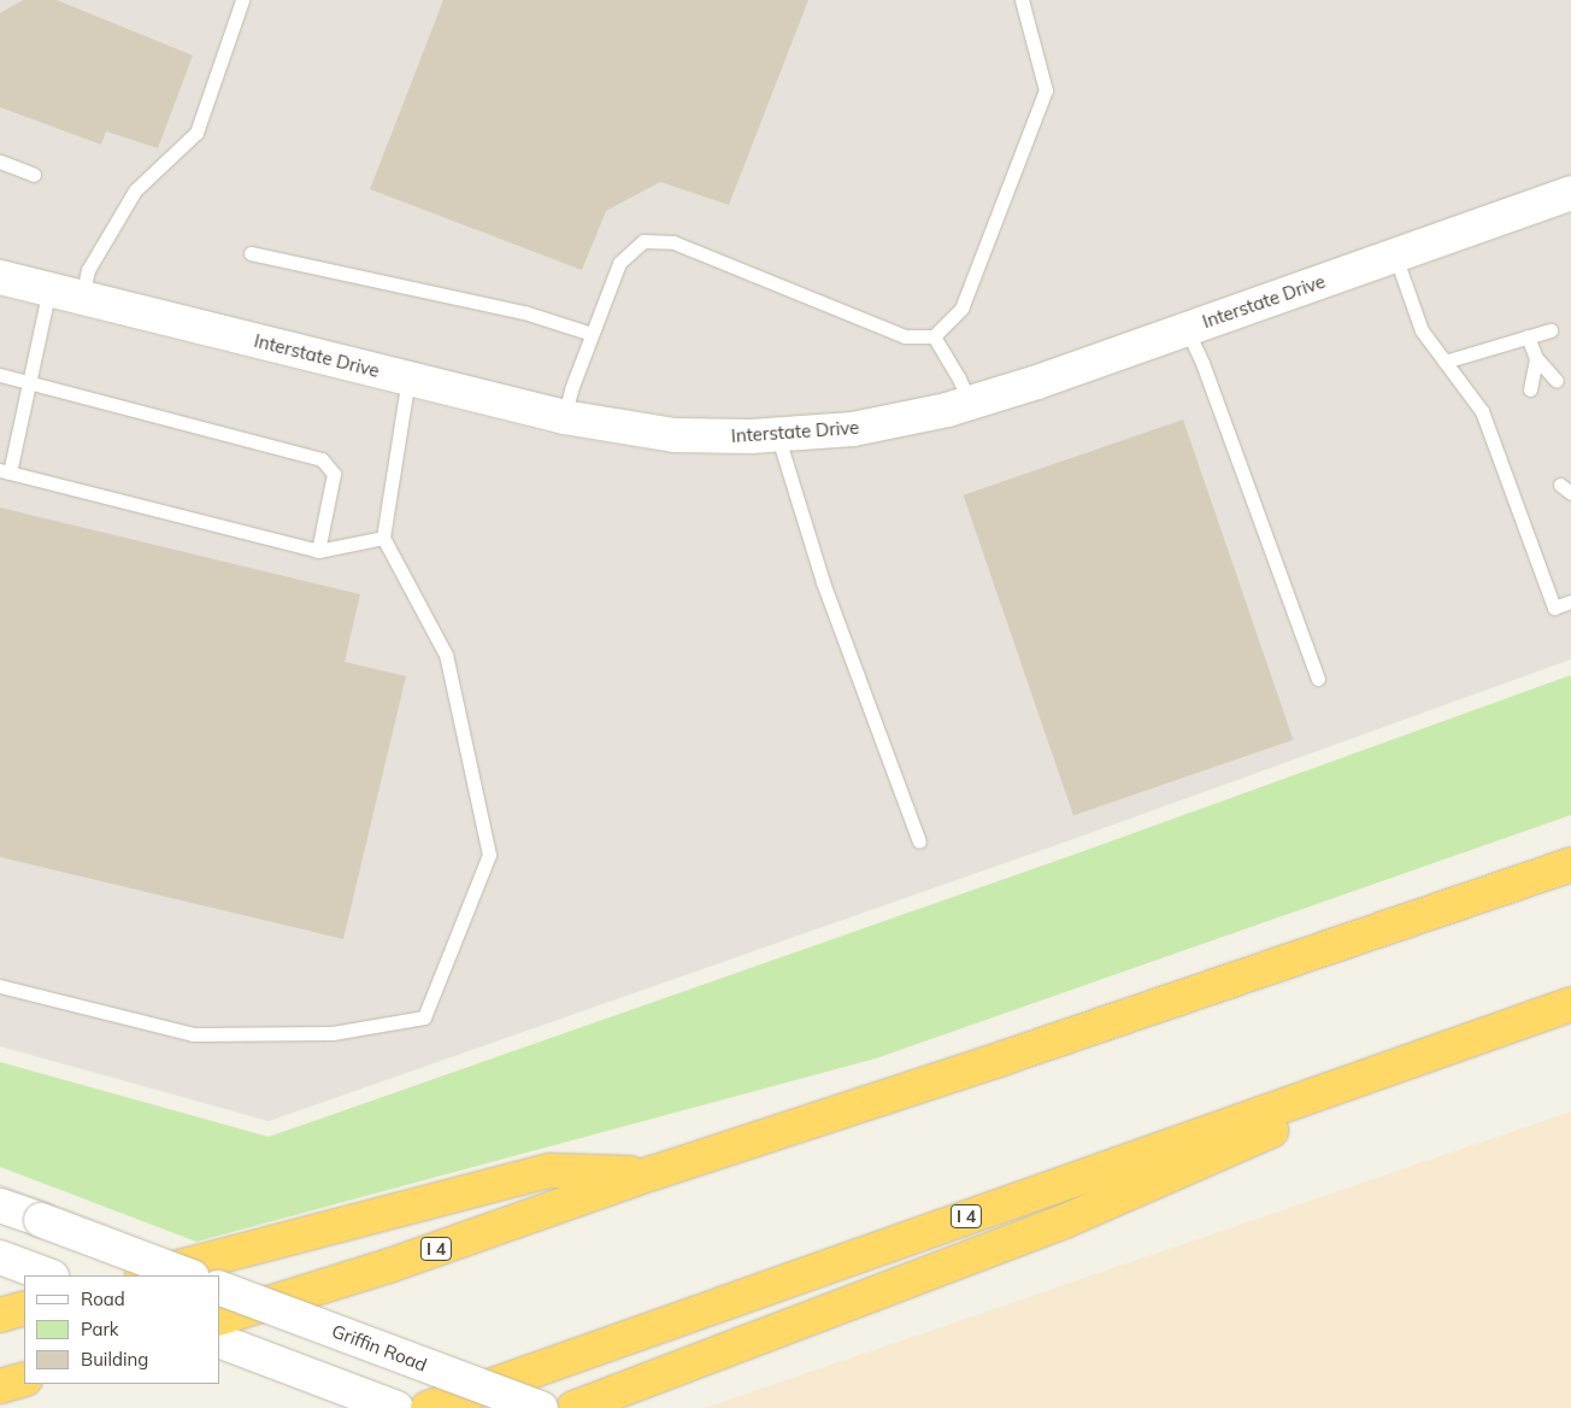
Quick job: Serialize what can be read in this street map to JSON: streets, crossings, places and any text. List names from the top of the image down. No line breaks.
{"streets":{"highway":["I 4"],"street":["Interstate Drive","Griffin Road"]},"legend":["Road","Park","Building"]}
